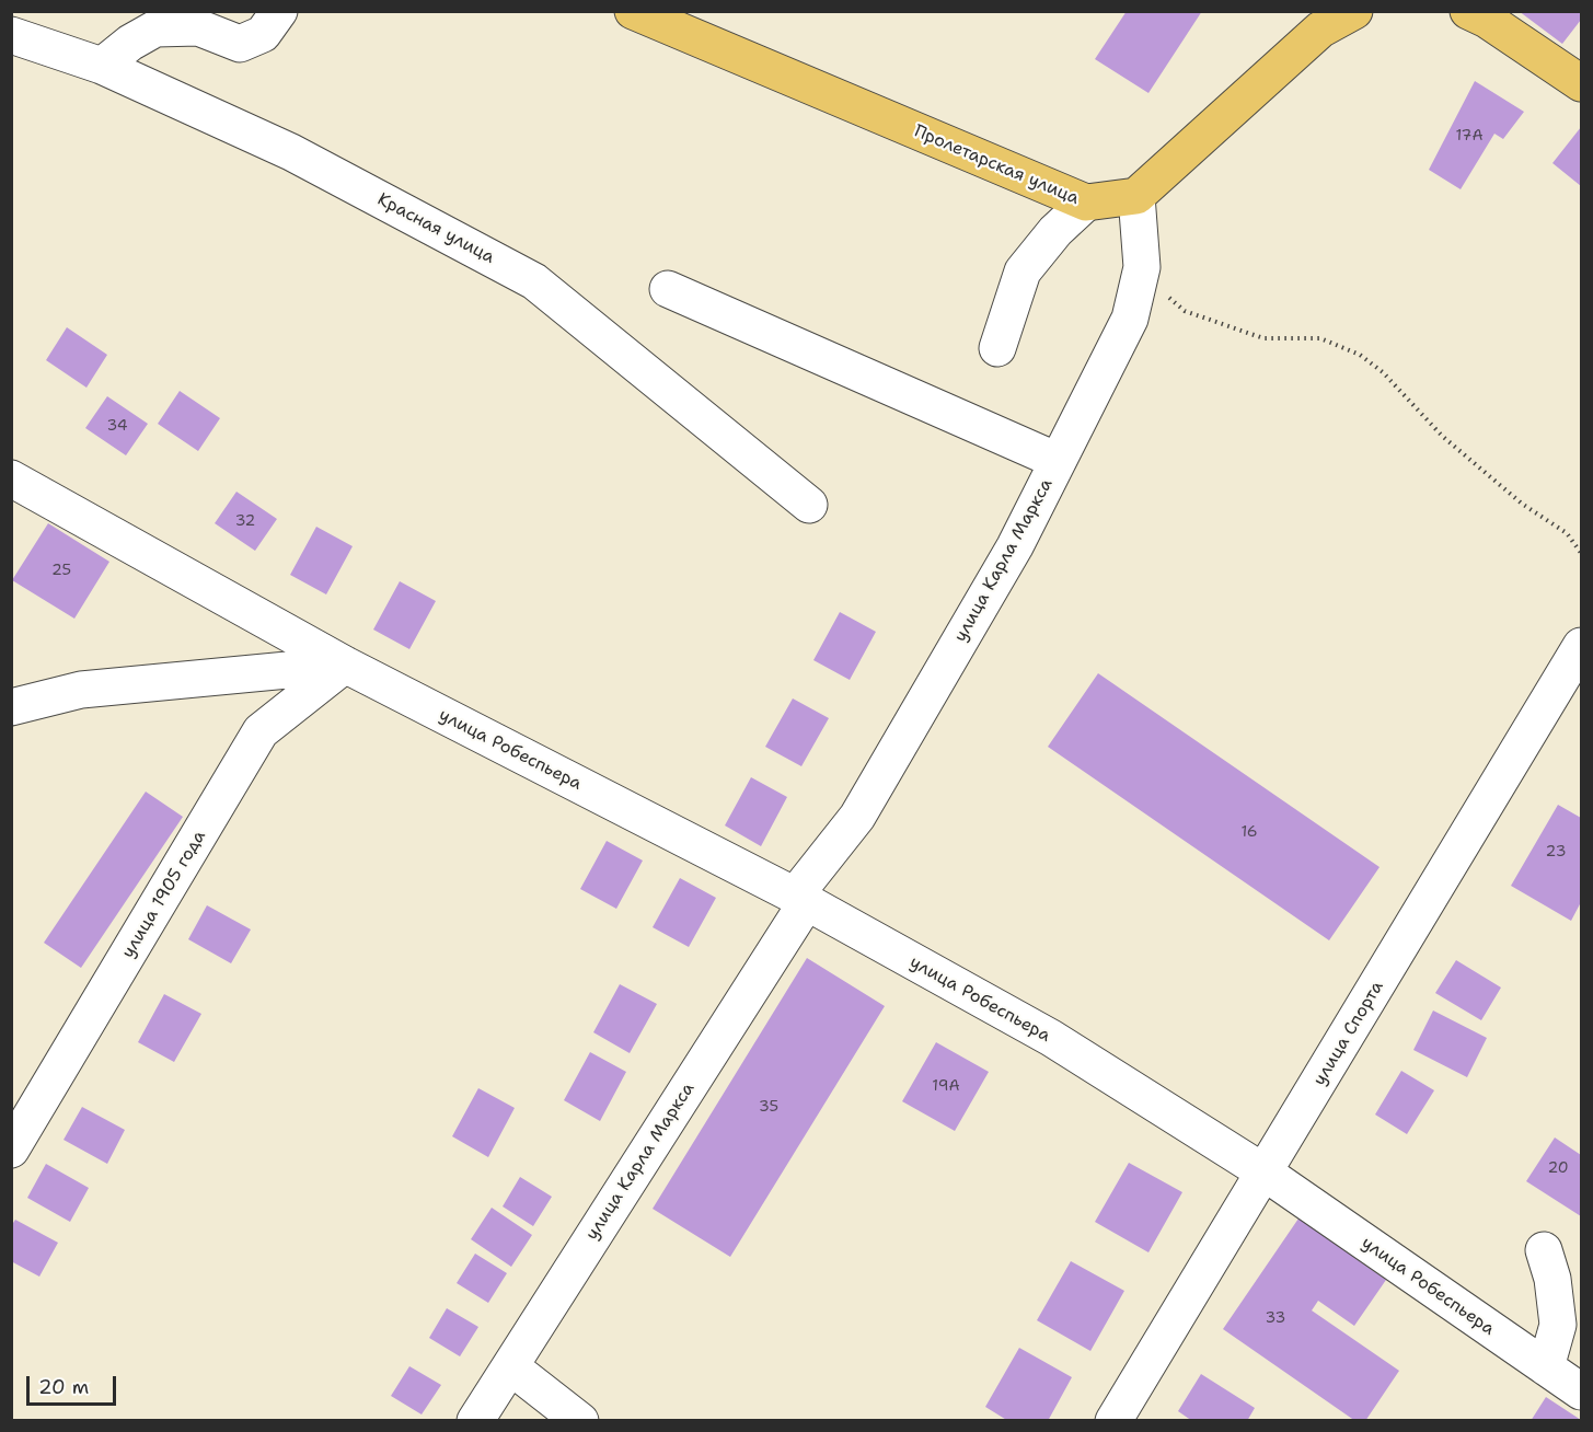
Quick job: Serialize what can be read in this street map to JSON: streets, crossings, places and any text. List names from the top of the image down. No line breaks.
{"streets":{"main road":["Пролетарская улица"],"street":["Красная улица","улица Карла Маркса","улица Робеспьера","улица 1905 года","улица Спорта"]},"crossings":[["Пролетарская улица","улица Карла Маркса"],["улица Карла Маркса","улица Робеспьера"],["улица Робеспьера","улица 1905 года"],["улица Робеспьера","улица Спорта"]],"house_numbers":["17А","34","32","25","16","23","19А","35","20","33"],"scale_bar":"20 m"}
